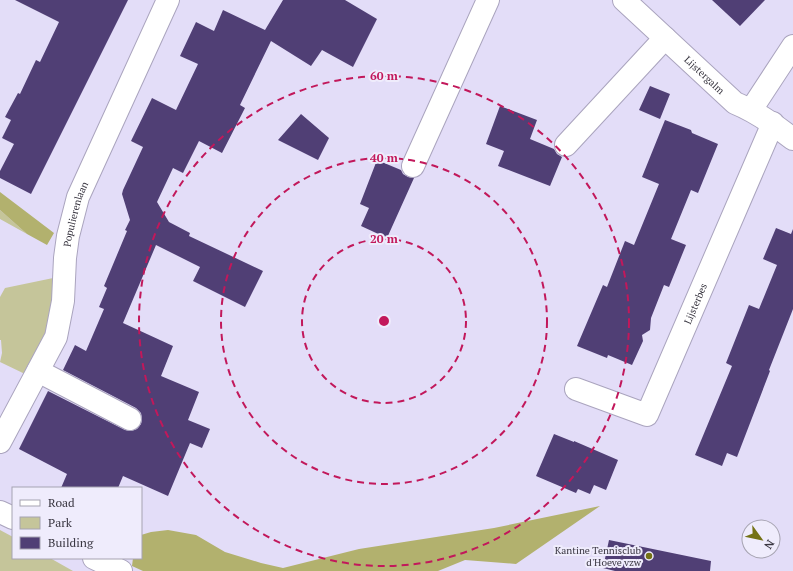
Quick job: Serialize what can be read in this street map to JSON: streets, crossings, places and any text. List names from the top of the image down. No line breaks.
{"streets":{"street":["Lijstergalm","Populierenlaan","Lijsterbes"]},"crossings":[["Lijstergalm","Lijsterbes"]],"places":["Kantine Tennisclub d'Hoeve vzw"],"legend":["Road","Park","Building"],"north":"bottom right","rings":["60 m","40 m","20 m"]}
